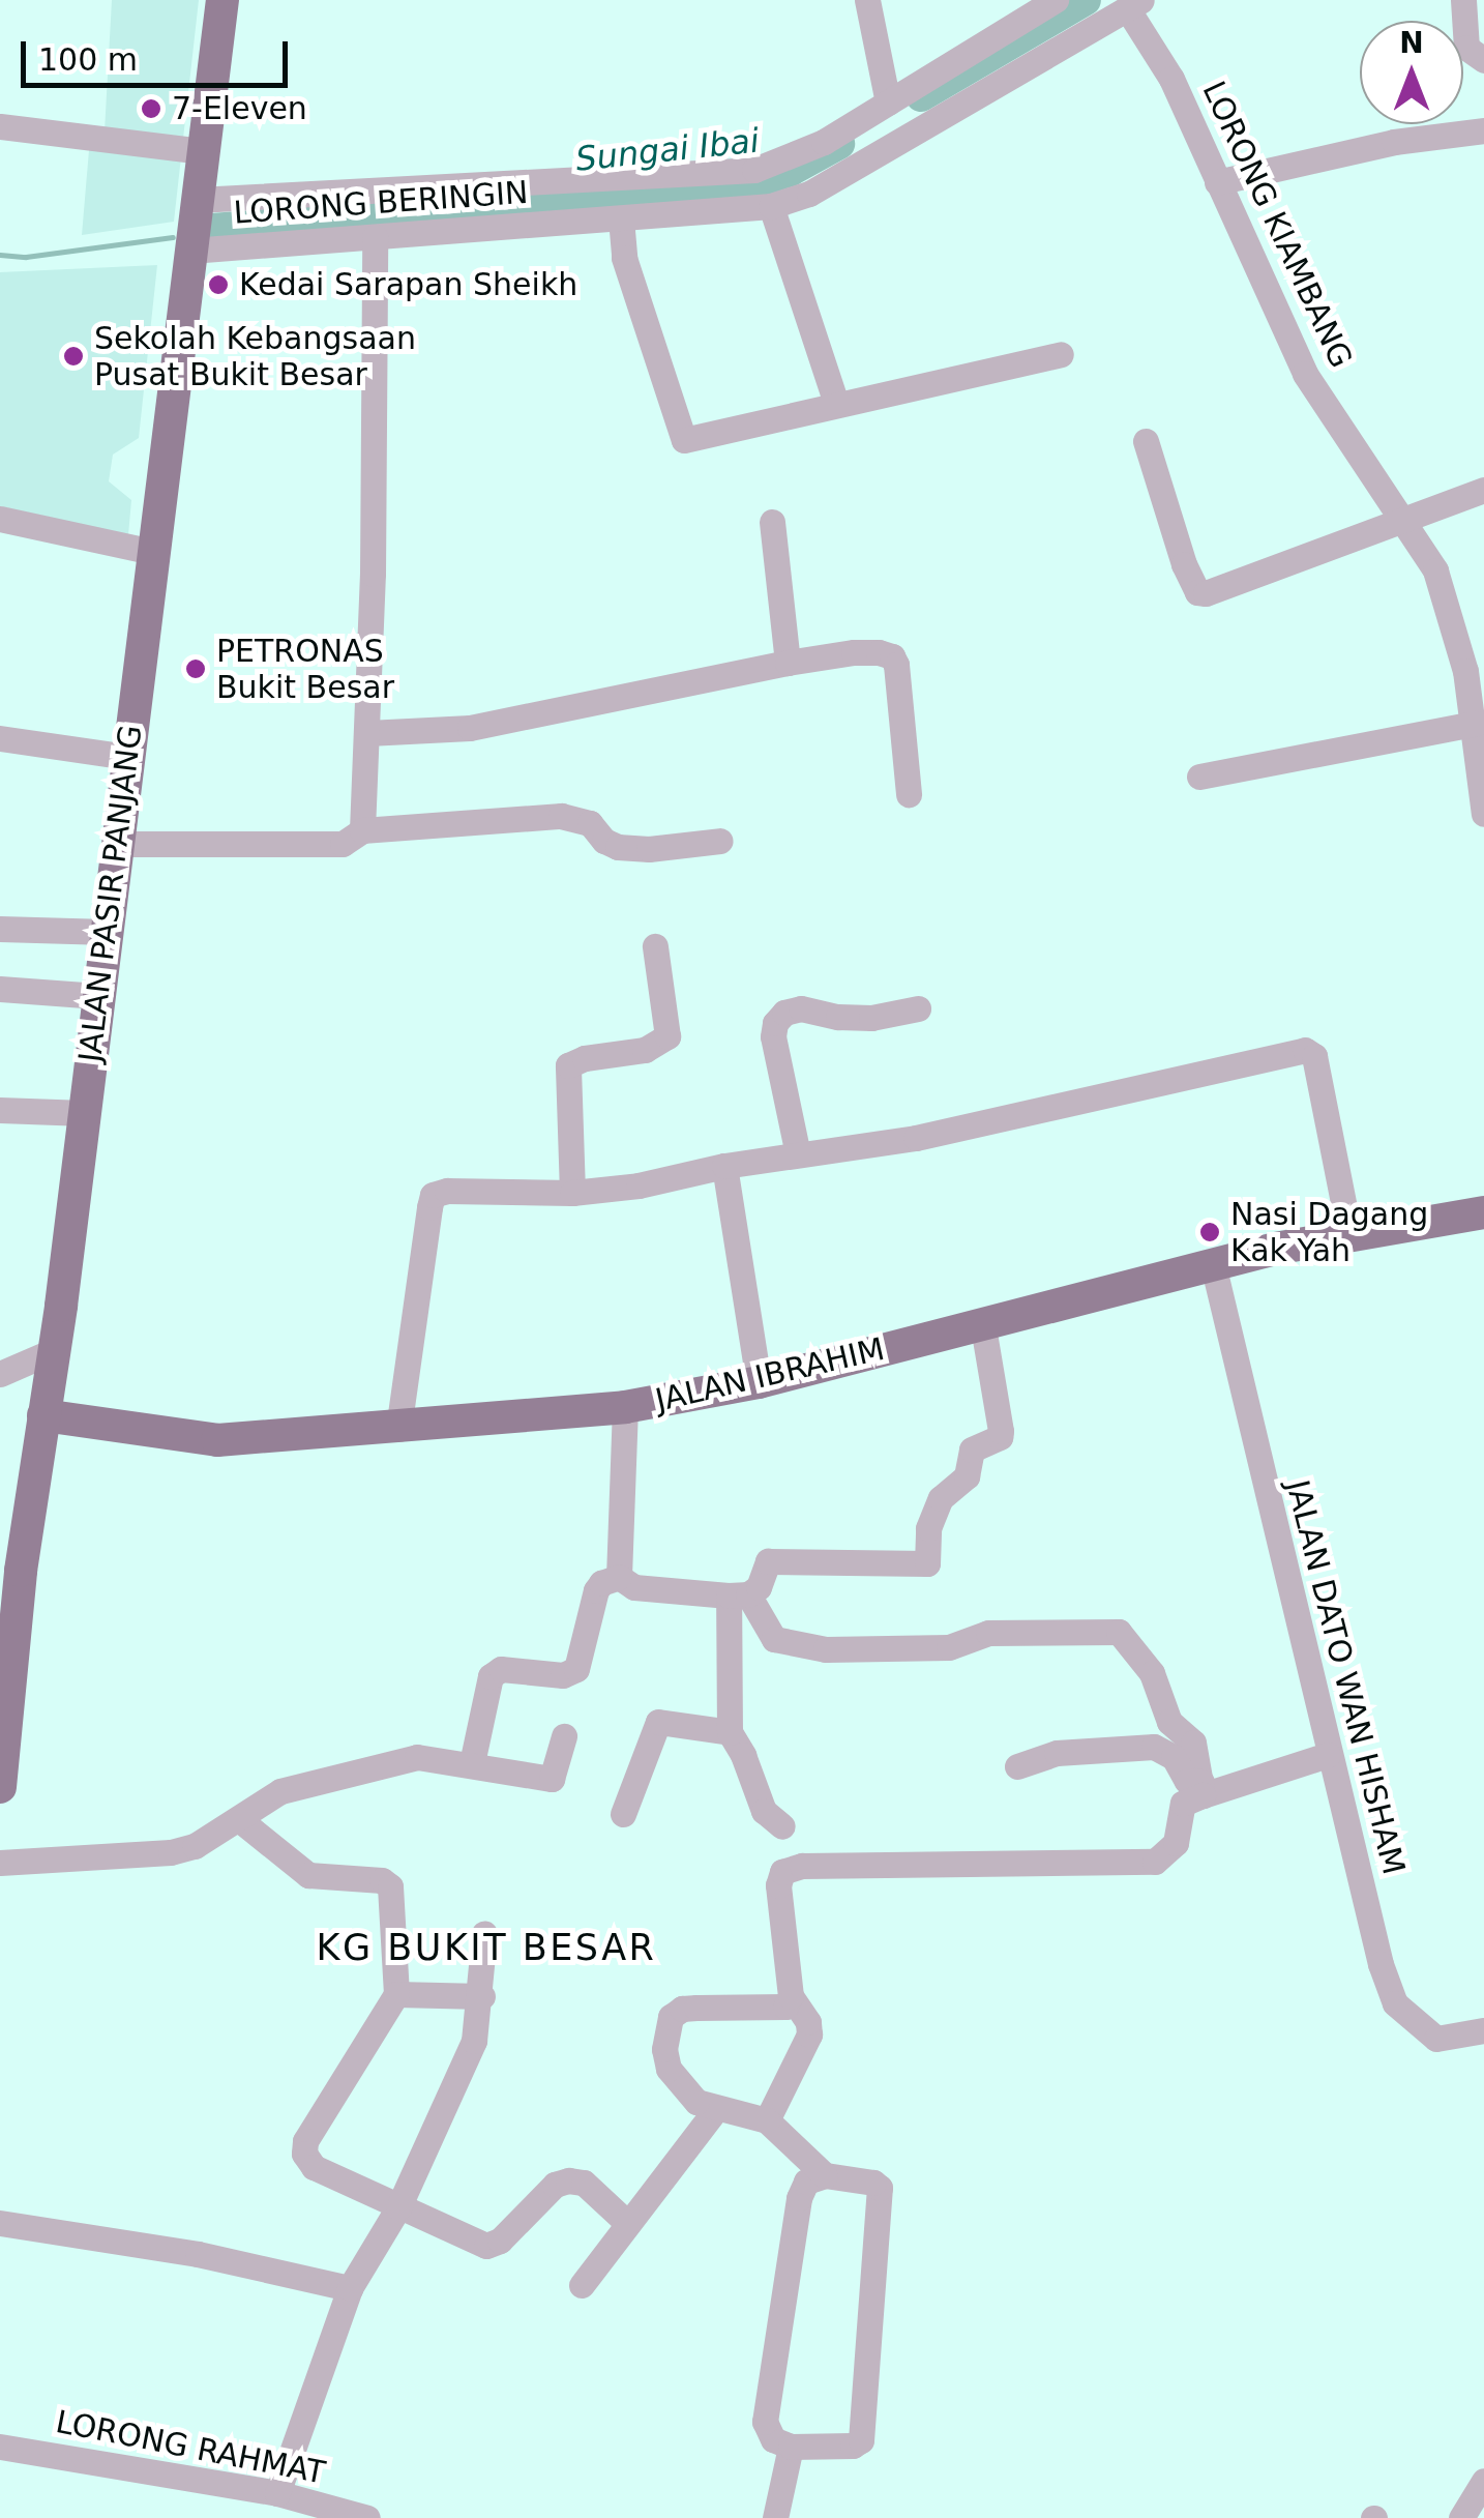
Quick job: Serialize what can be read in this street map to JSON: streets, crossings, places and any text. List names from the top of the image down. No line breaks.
{"streets":{"main road":["JALAN PASIR PANJANG","JALAN IBRAHIM"],"street":["LORONG BERINGIN","LORONG KIAMBANG","JALAN DATO WAN HISHAM","LORONG RAHMAT"]},"crossings":[["LORONG BERINGIN","LORONG KIAMBANG"],["LORONG BERINGIN","JALAN PASIR PANJANG"],["JALAN PASIR PANJANG","JALAN IBRAHIM"],["JALAN IBRAHIM","JALAN DATO WAN HISHAM"]],"districts":["KG BUKIT BESAR"],"water":["Sungai Ibai"],"places":["7-Eleven","Kedai Sarapan Sheikh","Sekolah Kebangsaan Pusat Bukit Besar","PETRONAS Bukit Besar","Nasi Dagang Kak Yah"],"scale_bar":"100 m","north":"top"}
